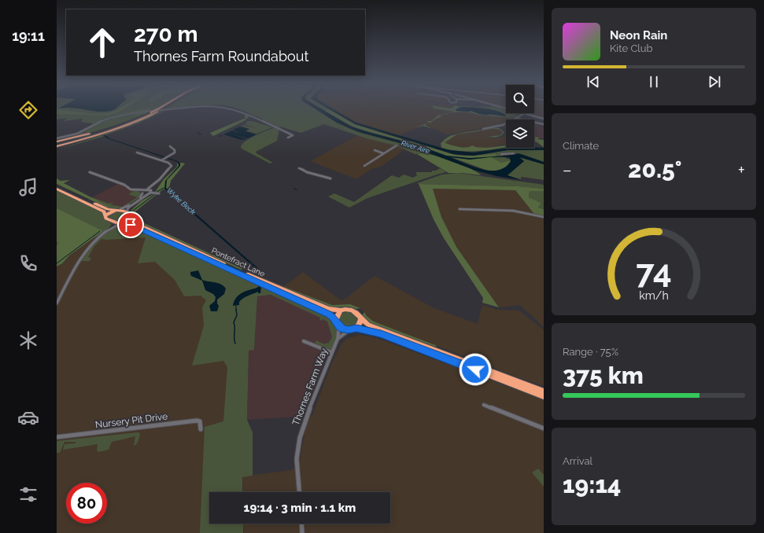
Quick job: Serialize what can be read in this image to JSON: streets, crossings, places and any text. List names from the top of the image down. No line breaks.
{"streets":{"highway":["Pontefract Lane"],"street":["Thornes Farm Way","Nursery Pit Drive"]},"water":["River Aire","Wyke Beck"],"page":{"tabs":"19:11","turn":["270 m","Thornes Farm Roundabout"],"song":["Neon Rain","Kite Club"],"tile":["Climate",["Range · 75%","375 km"],["Arrival","19:14"]],"heat":["−","20.5°","+"],"limit":"80","trip":"19:14 · 3 min · 1.1 km","gauge":["74","km/h"]}}
